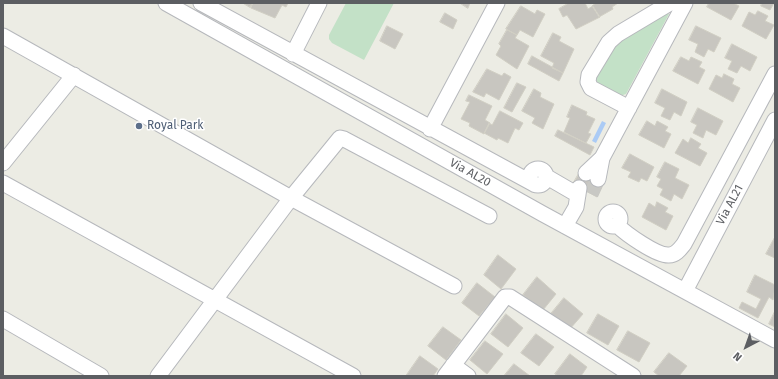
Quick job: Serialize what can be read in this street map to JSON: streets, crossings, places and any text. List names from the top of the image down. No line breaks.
{"streets":{"street":["Via AL20","Via AL21"]},"crossings":[["Via AL20","Via AL21"]],"places":["Royal Park"],"north":"bottom left"}
